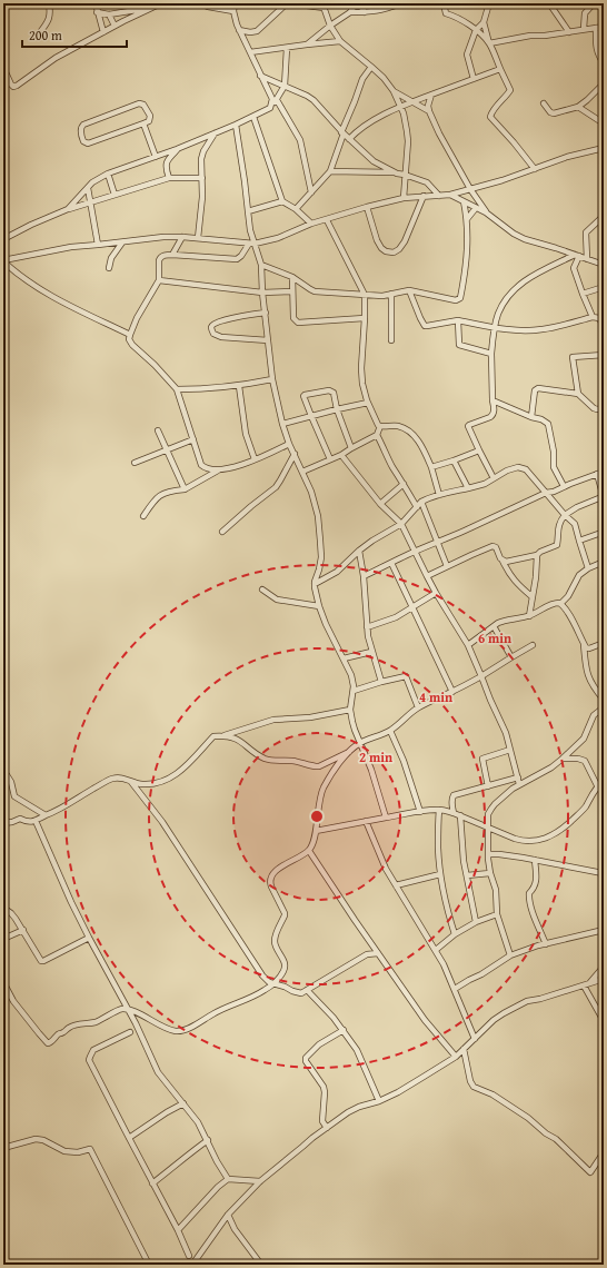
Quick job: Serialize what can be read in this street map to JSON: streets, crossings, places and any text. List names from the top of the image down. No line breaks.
{"scale_bar":"200 m","rings":["6 min","4 min","2 min"]}
